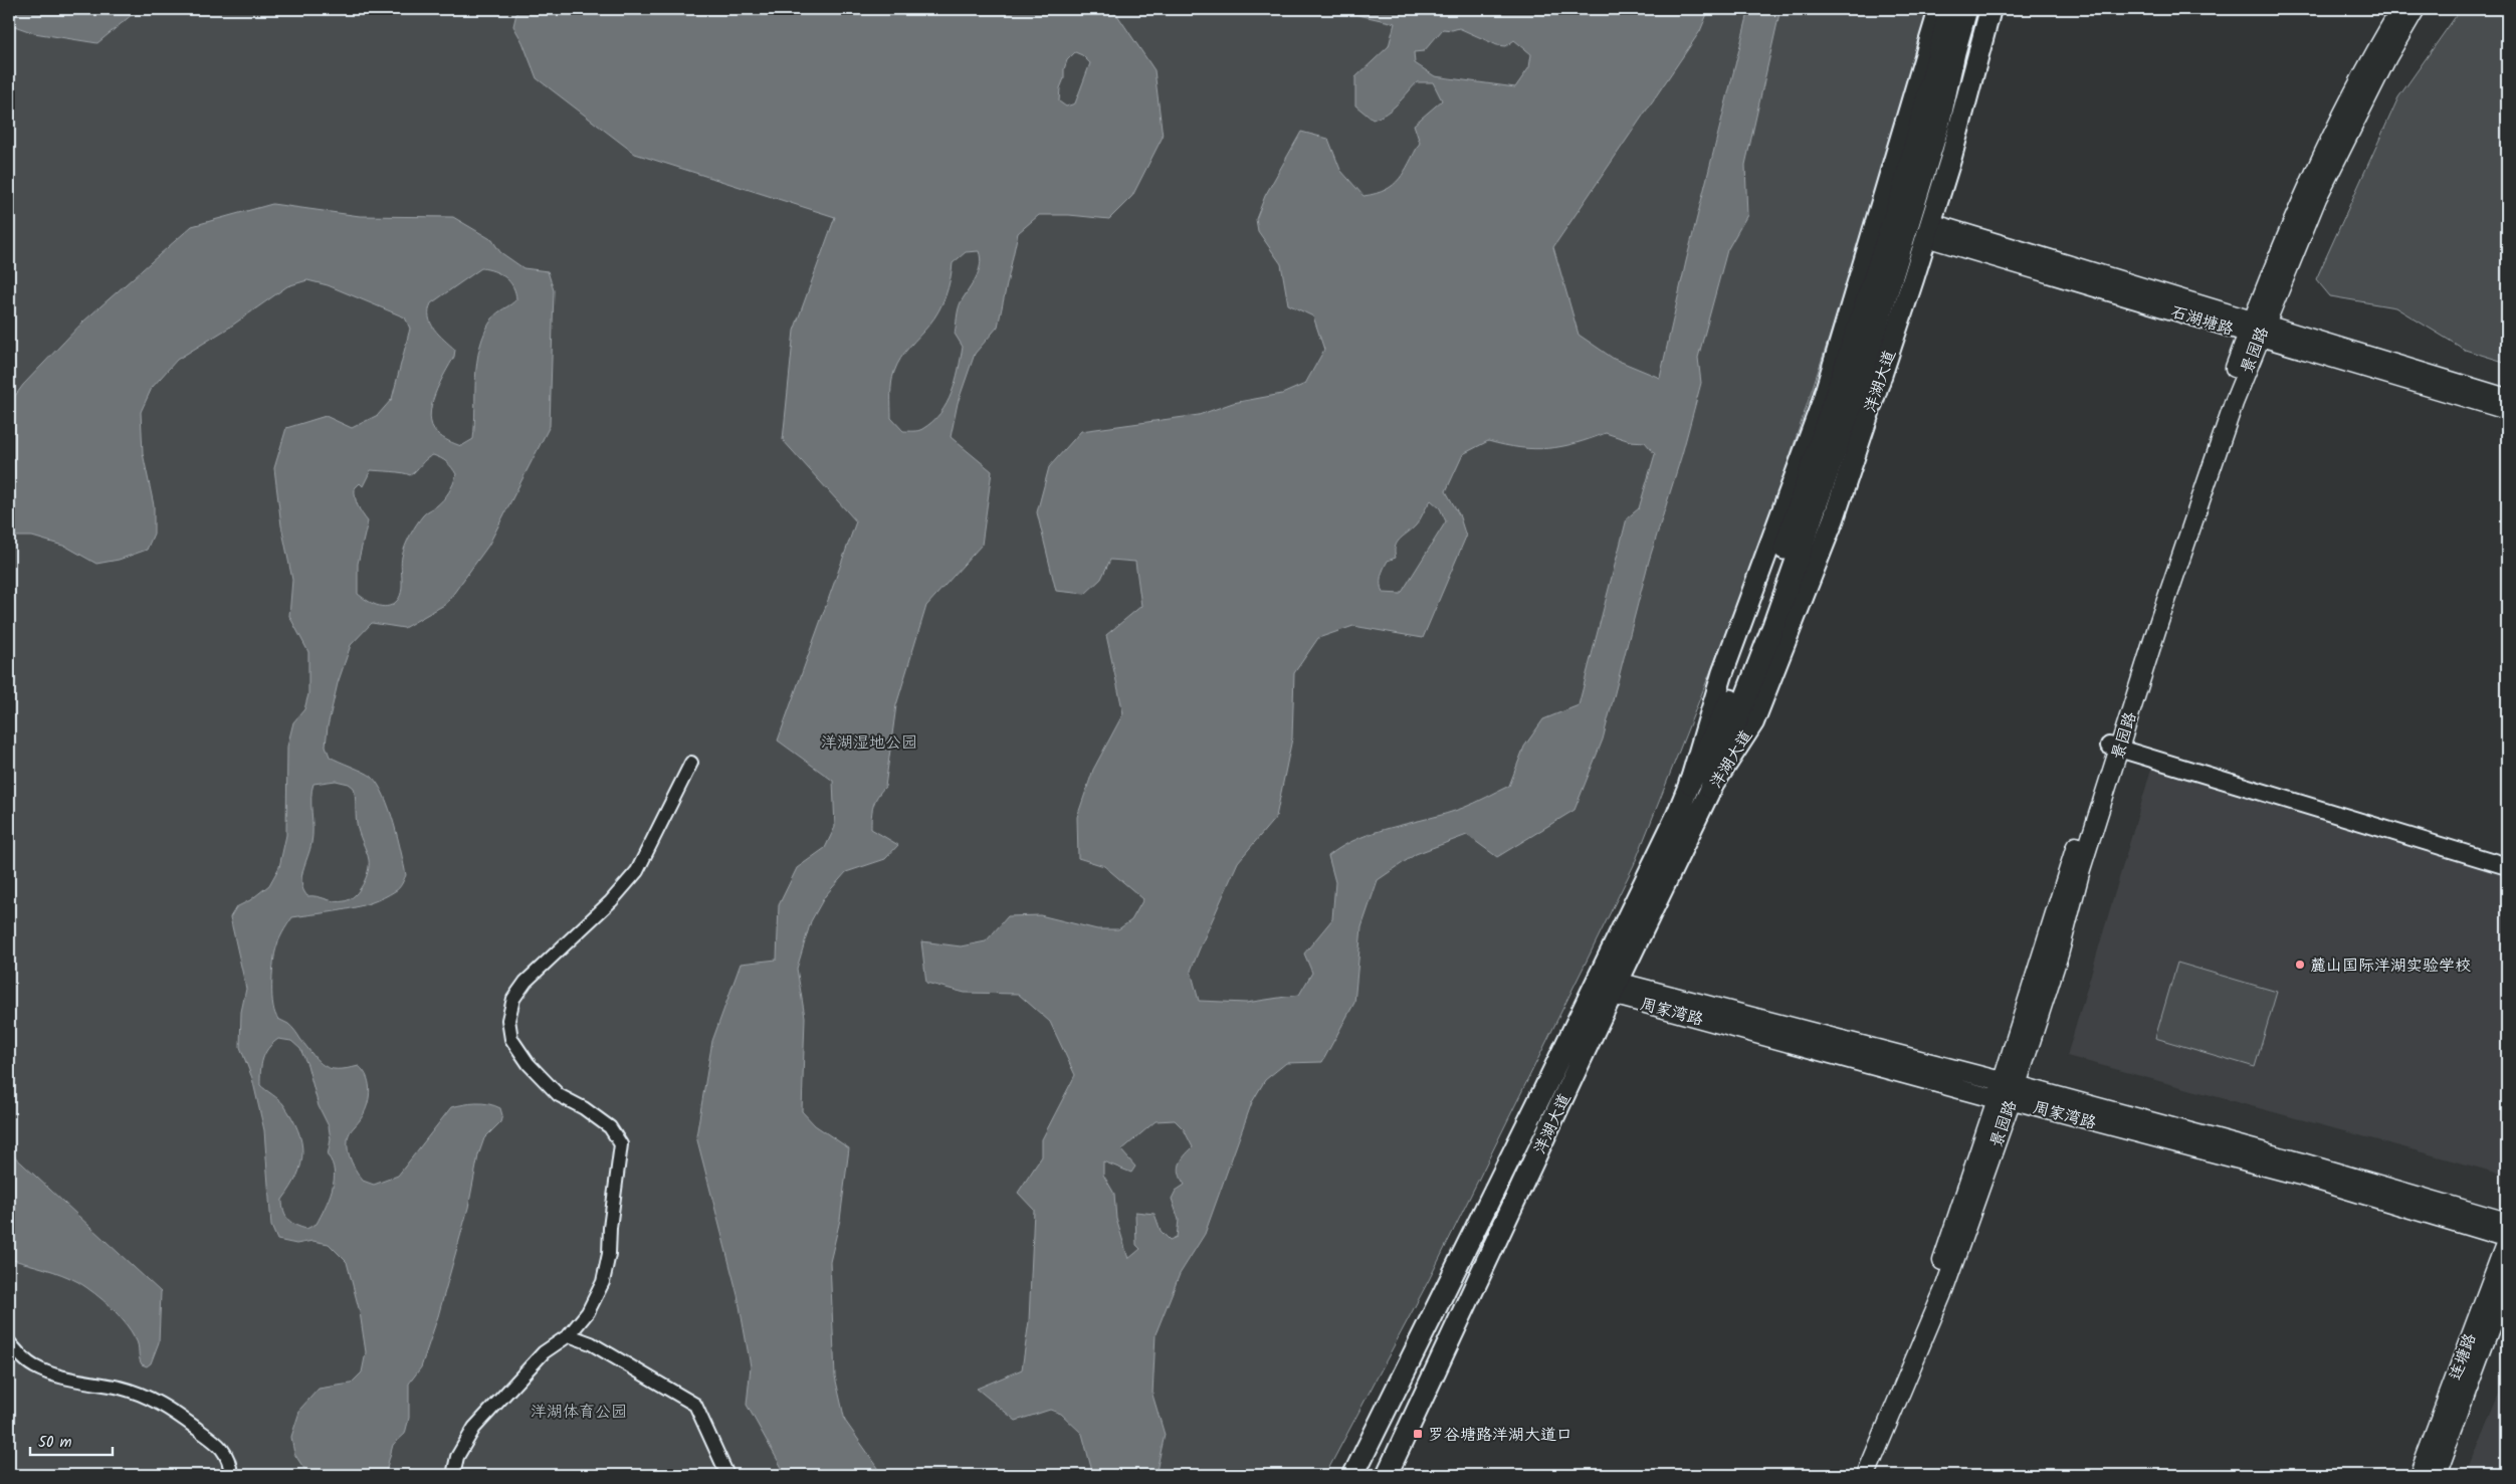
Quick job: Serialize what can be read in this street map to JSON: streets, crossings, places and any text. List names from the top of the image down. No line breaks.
{"streets":{"main road":["石湖塘路","景园路","洋湖大道","周家湾路","连塘路"]},"crossings":[["石湖塘路","景园路"],["石湖塘路","洋湖大道"],["景园路","周家湾路"],["洋湖大道","周家湾路"],["周家湾路","连塘路"]],"parks":["洋湖湿地公园","洋湖体育公园"],"places":{"other":["麓山国际洋湖实验学校"],"transit":["罗谷塘路洋湖大道口"]},"scale_bar":"50 m"}
